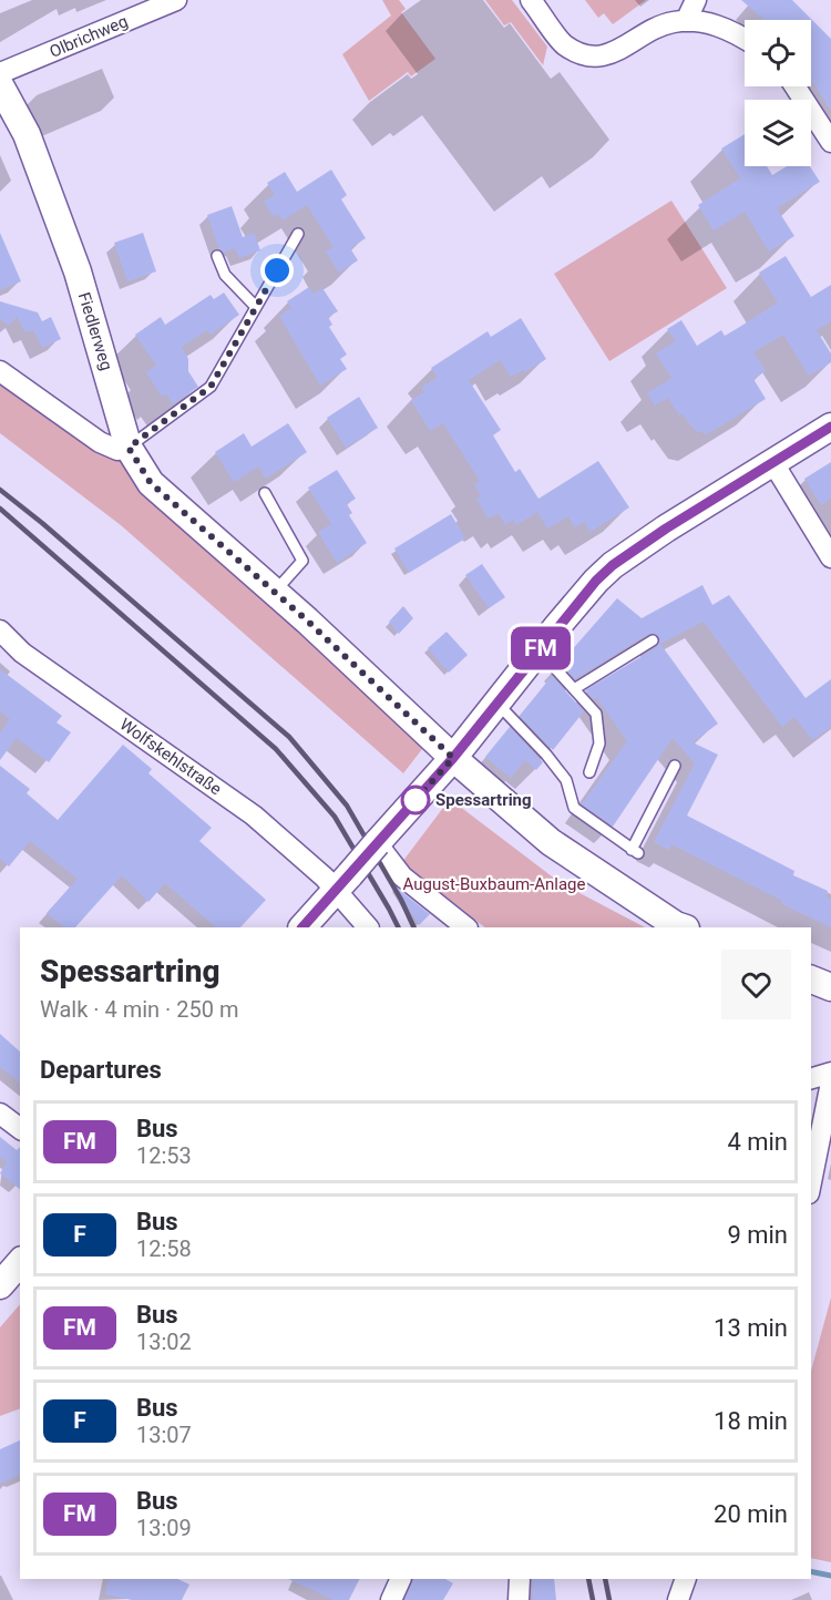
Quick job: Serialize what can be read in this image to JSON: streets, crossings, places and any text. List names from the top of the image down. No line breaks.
{"streets":{"main road":["Fiedlerweg"],"street":["Olbrichweg","Wolfskehlstraße"]},"parks":["August-Buxbaum-Anlage"],"places":["Spessartring"],"lines":["bus line FM"],"page":{"on_map":"FM","heading":[["Spessartring","Walk · 4 min · 250 m"],"Departures"],"list":[{"mark":"FM","name":"Bus","note":"12:53","value":"4 min"},{"mark":"F","name":"Bus","note":"12:58","value":"9 min"},{"mark":"FM","name":"Bus","note":"13:02","value":"13 min"},{"mark":"F","name":"Bus","note":"13:07","value":"18 min"},{"mark":"FM","name":"Bus","note":"13:09","value":"20 min"}]}}
